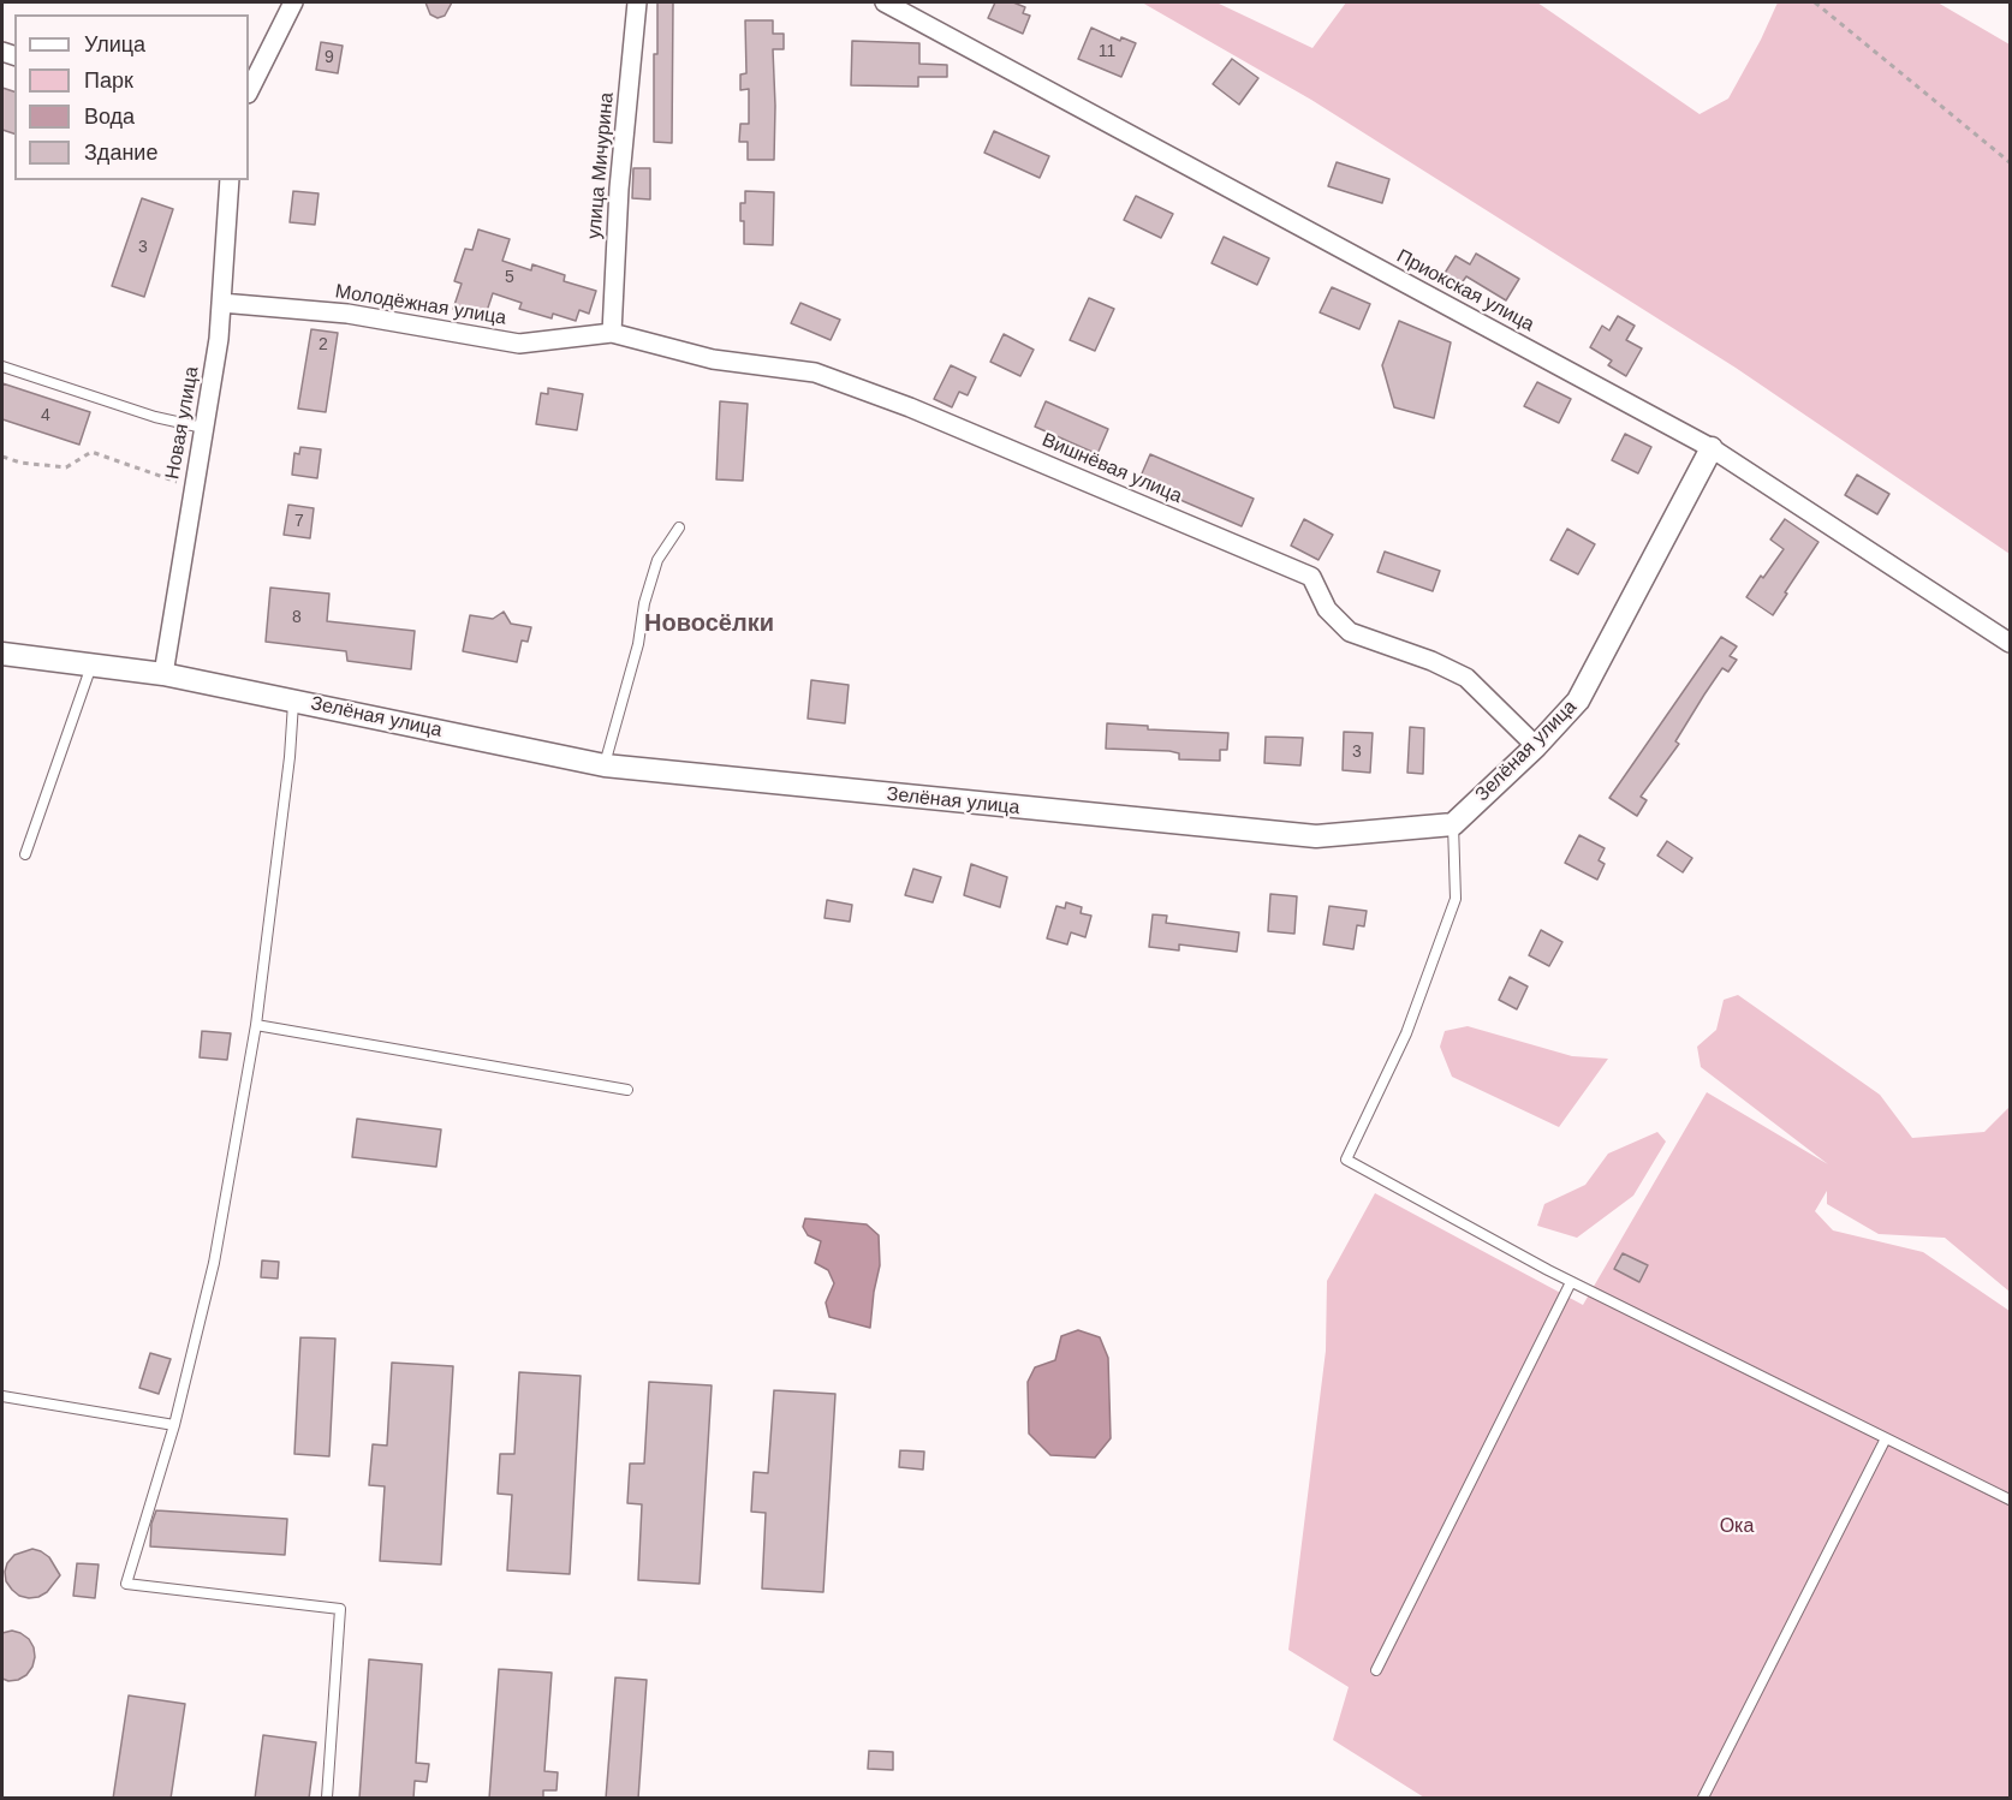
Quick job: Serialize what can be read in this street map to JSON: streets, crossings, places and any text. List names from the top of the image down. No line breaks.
{"streets":{"street":["улица Мичурина","Приокская улица","Молодёжная улица","Новая улица","Вишнёвая улица","Зелёная улица"]},"crossings":[["улица Мичурина","Молодёжная улица"],["улица Мичурина","Вишнёвая улица"],["Приокская улица","Зелёная улица"],["Молодёжная улица","Новая улица"],["Молодёжная улица","Вишнёвая улица"],["Новая улица","Зелёная улица"],["Вишнёвая улица","Зелёная улица"]],"districts":["Новосёлки"],"parks":["Ока"],"house_numbers":["11","9","3","5","2","4","7","8","3"],"legend":["Улица","Парк","Вода","Здание"]}
